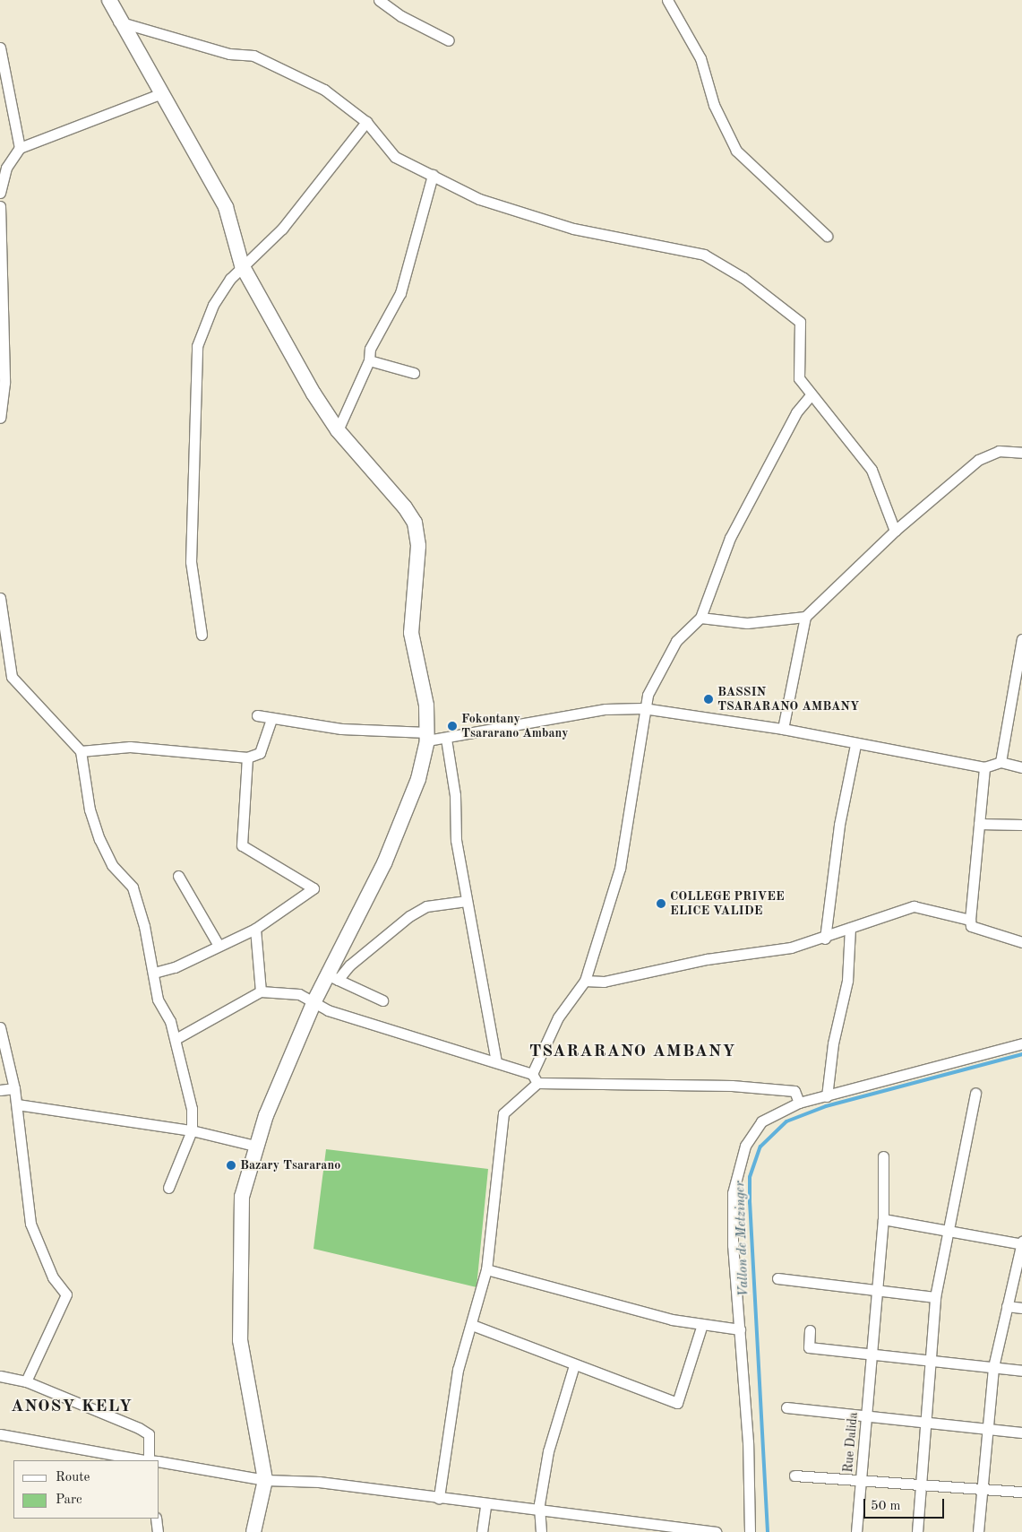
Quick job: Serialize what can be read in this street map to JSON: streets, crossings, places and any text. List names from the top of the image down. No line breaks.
{"streets":{"street":["Rue Dalida"]},"districts":["TSARARANO AMBANY","ANOSY KELY"],"water":["Vallon de Metzinger"],"places":["BASSIN TSARARANO AMBANY","Fokontany Tsararano Ambany","COLLEGE PRIVEE ELICE VALIDE","Bazary Tsararano"],"legend":["Route","Parc"],"scale_bar":"50 m"}
